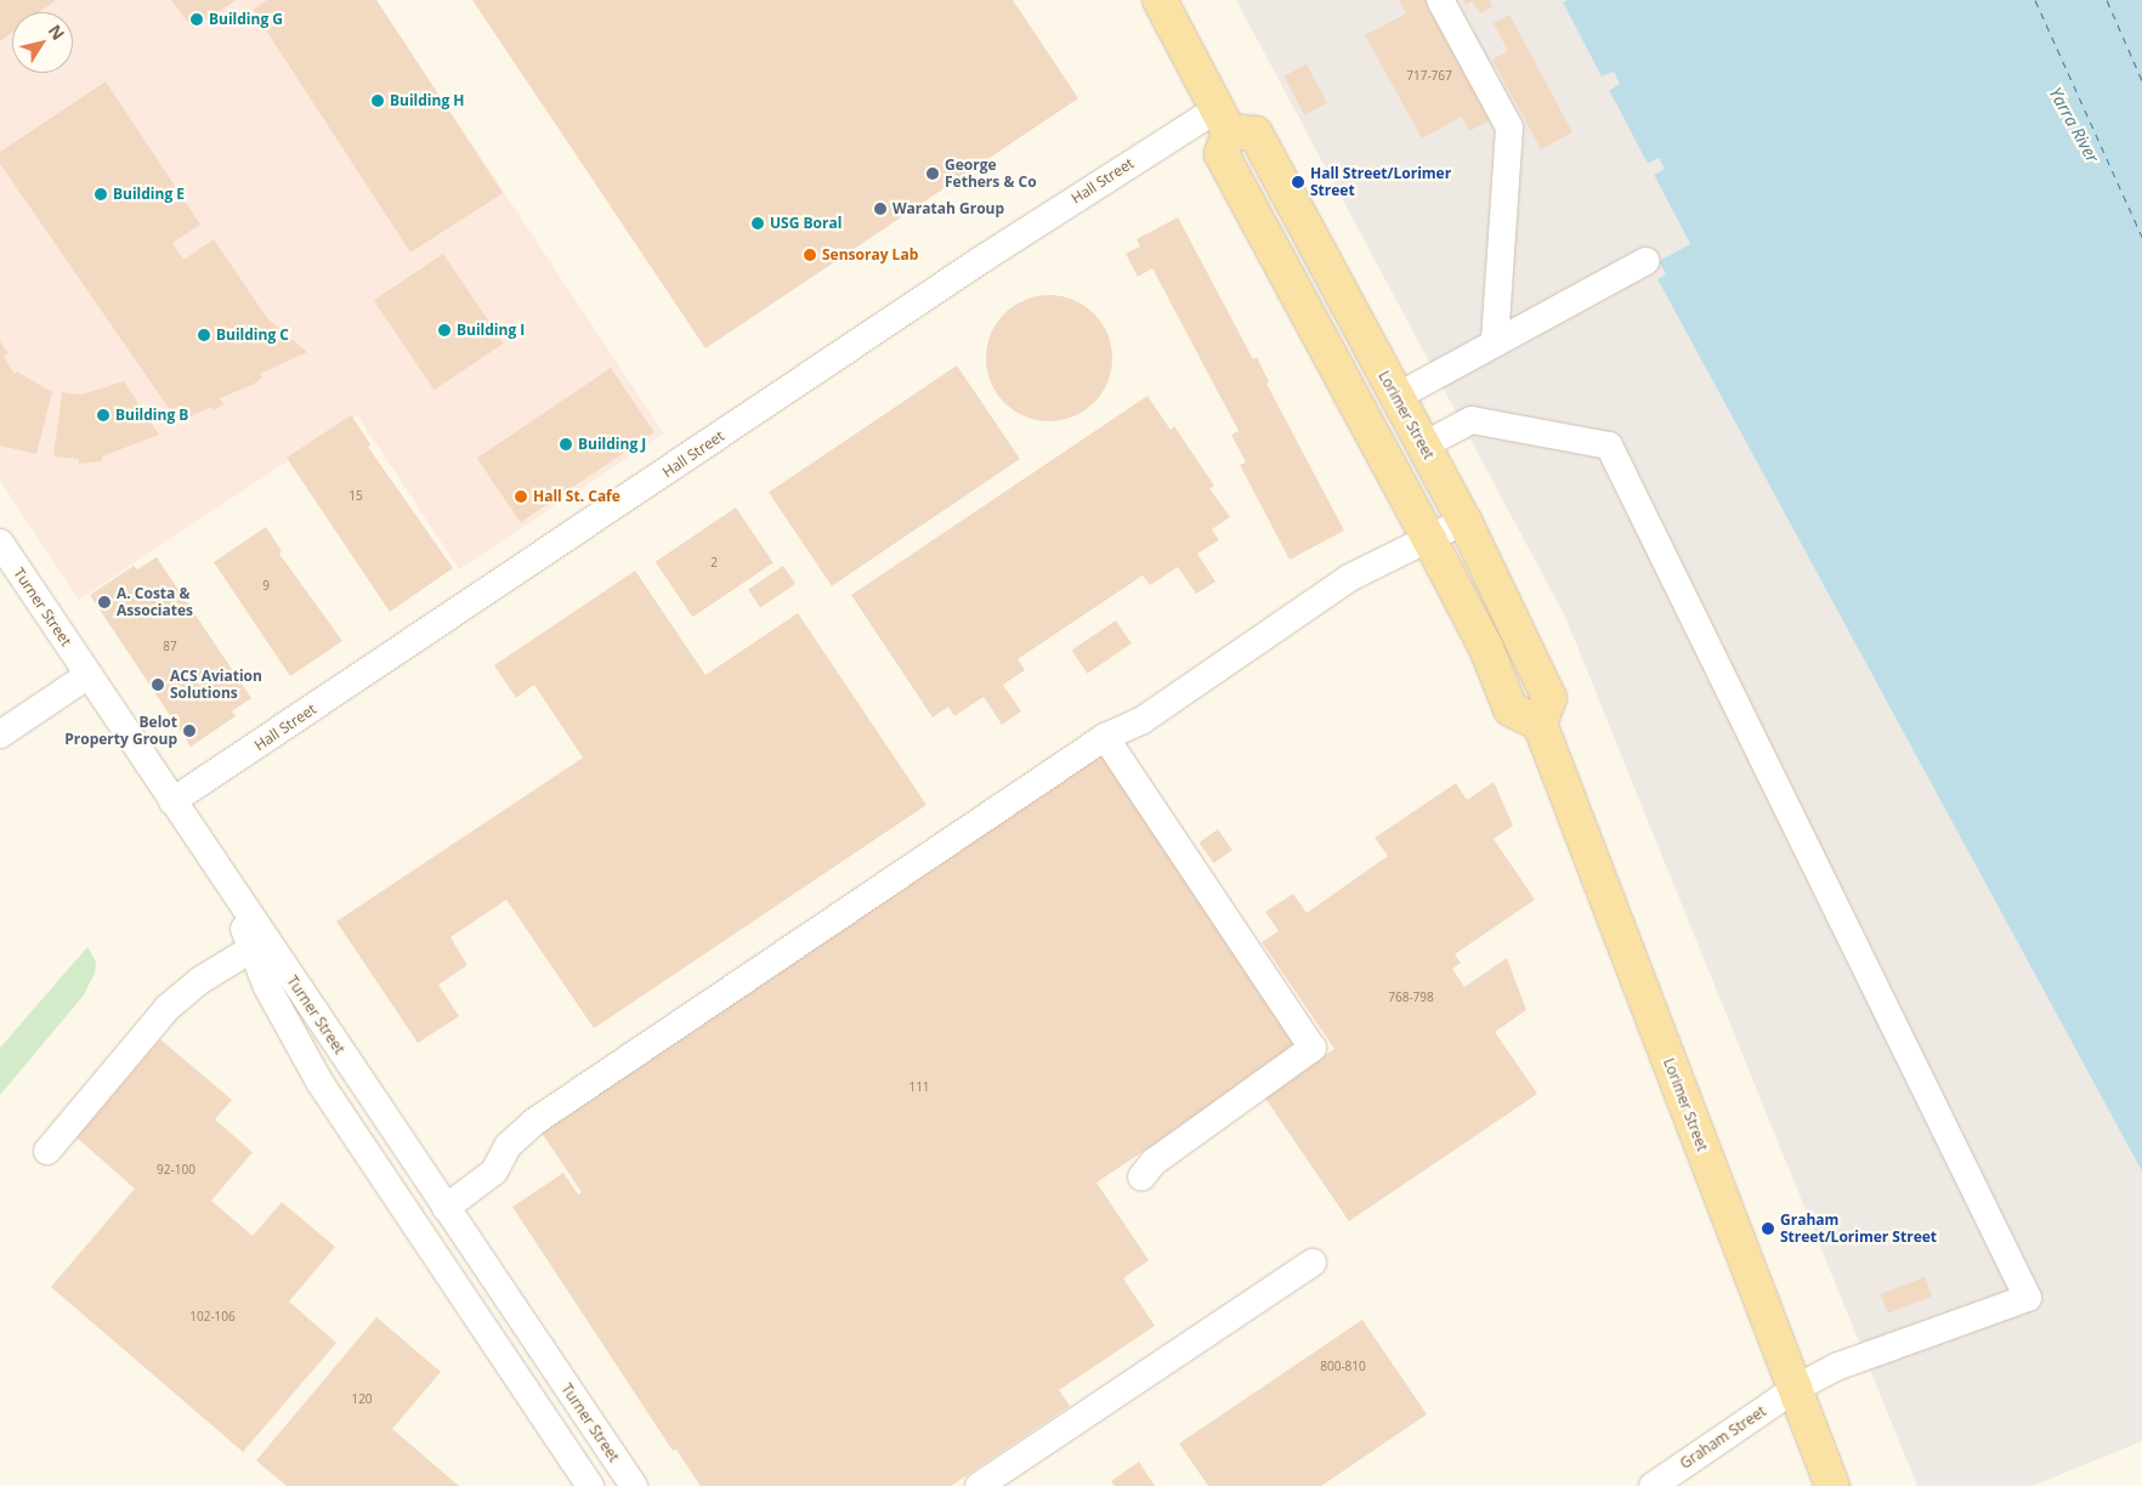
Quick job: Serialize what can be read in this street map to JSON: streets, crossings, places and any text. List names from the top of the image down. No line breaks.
{"streets":{"main road":["Lorimer Street"],"street":["Hall Street","Turner Street","Graham Street"]},"crossings":[["Hall Street","Lorimer Street"],["Hall Street","Turner Street"],["Lorimer Street","Graham Street"]],"water":["Yarra River"],"places":["Building G","Building H","George Fethers & Co","Hall Street/Lorimer Street","Building E","Waratah Group","USG Boral","Sensoray Lab","Building I","Building C","Building B","Building J","Hall St. Cafe","A. Costa & Associates","ACS Aviation Solutions","Belot Property Group","Graham Street/Lorimer Street"],"house_numbers":["717-767","15","2","9","87","768-798","111","92-100","102-106","800-810","120"],"north":"top right"}
